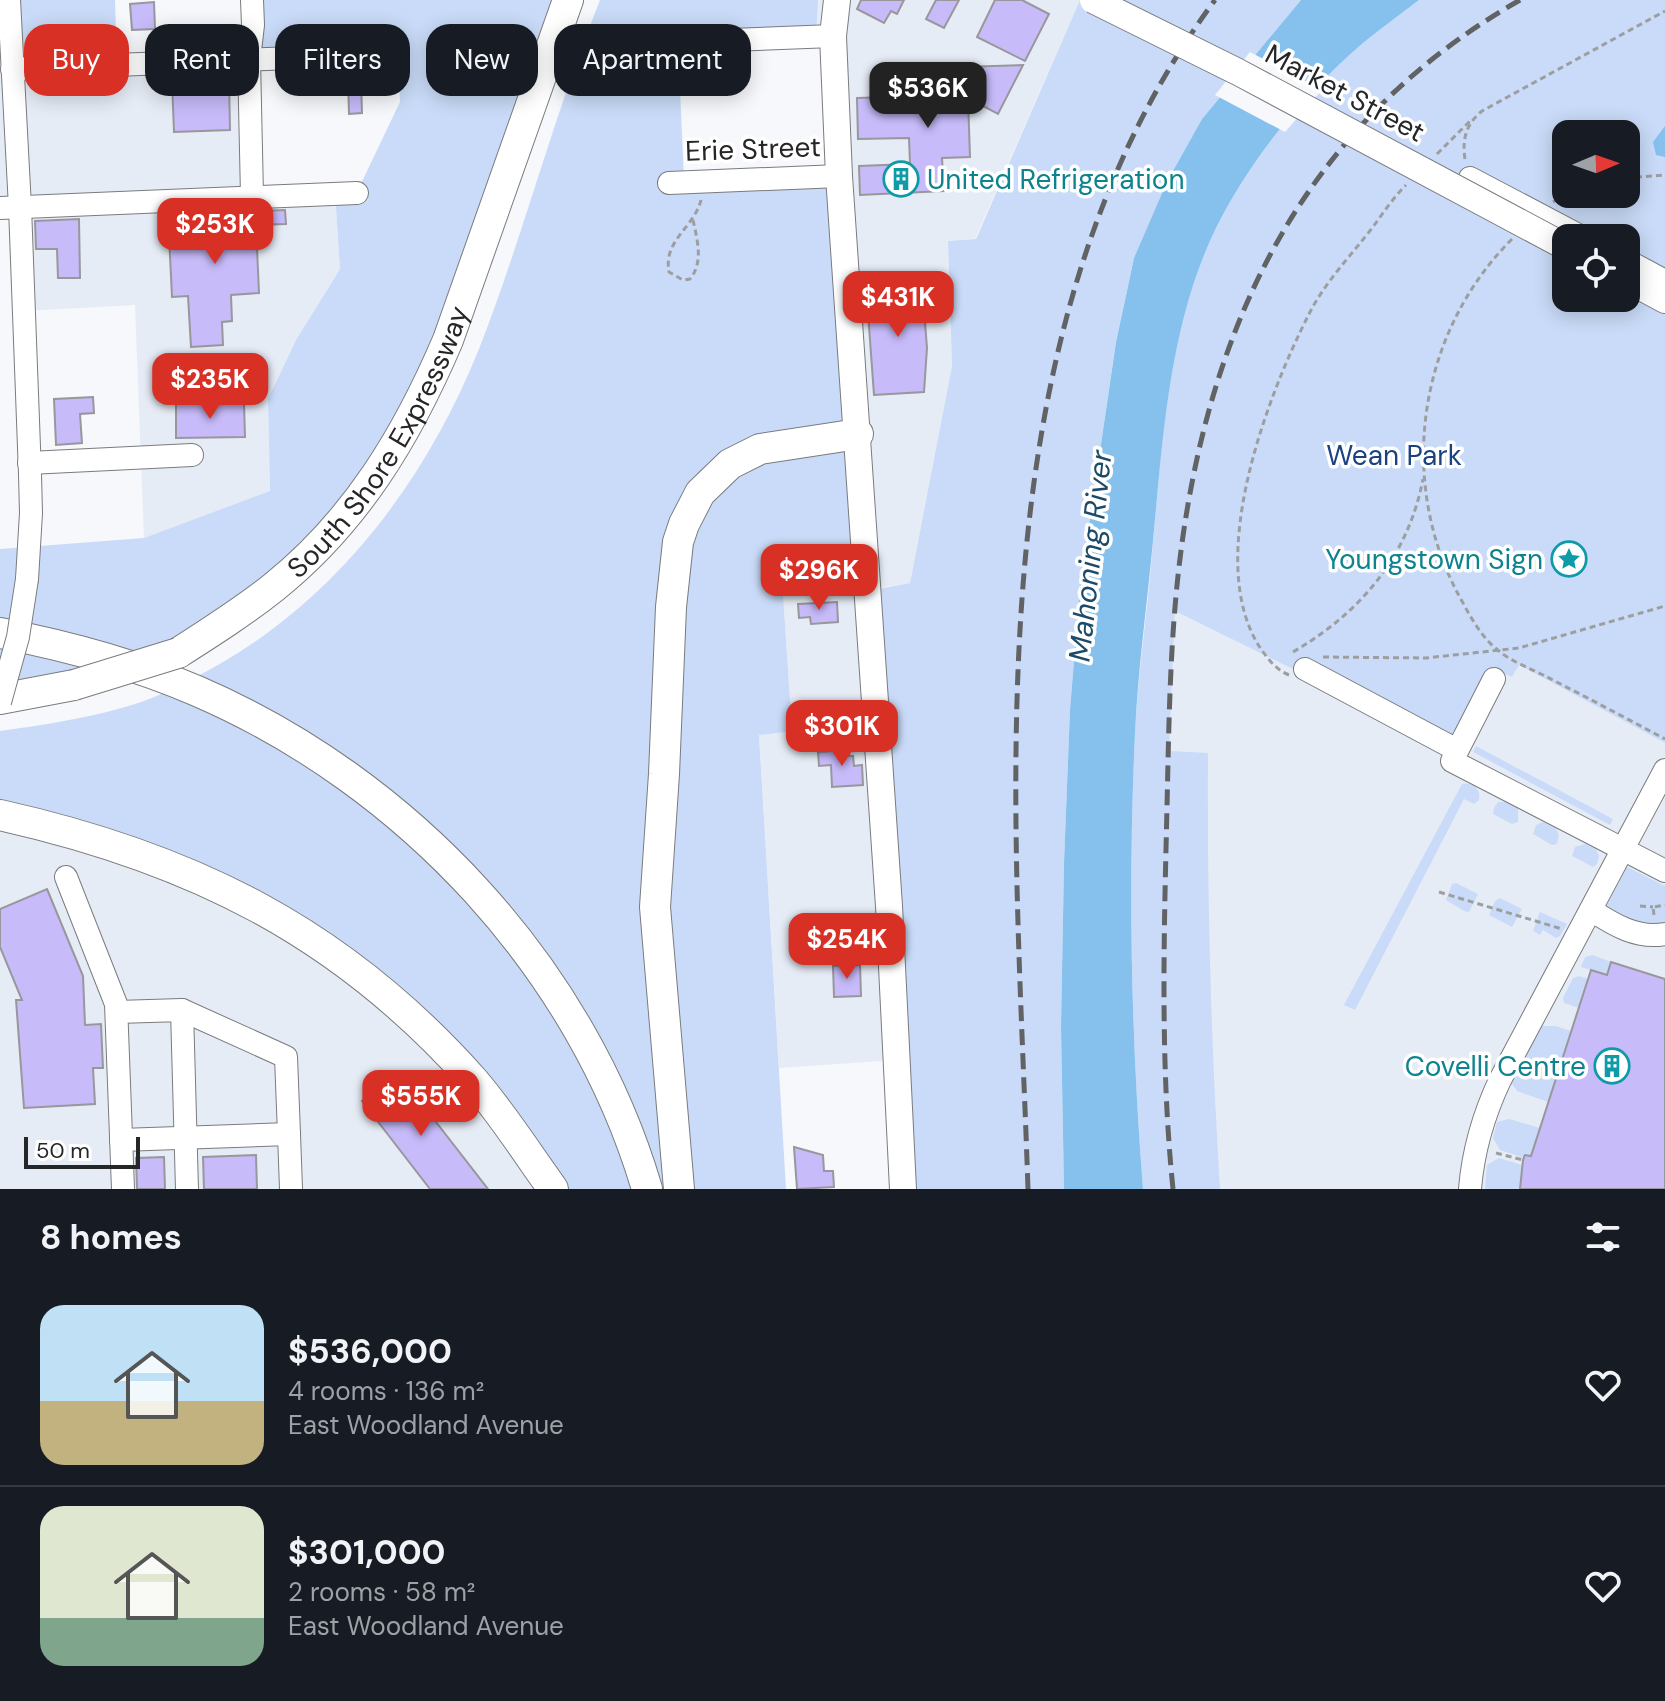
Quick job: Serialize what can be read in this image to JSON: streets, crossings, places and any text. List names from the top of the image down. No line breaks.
{"streets":{"highway":["South Shore Expressway"],"main road":["Market Street"],"street":["Erie Street"]},"water":["Mahoning River"],"parks":["Wean Park"],"places":{"building":["United Refrigeration","Covelli Centre"],"place":["Youngstown Sign"]},"scale_bar":"50 m","north":"right","page":{"chip":["Buy","Rent","Filters","New","Apartment"],"price":["$536K","$253K","$431K","$235K","$296K","$301K","$254K","$555K"],"scale":"50 m","heading":"8 homes","list":[{"name":"$536,000","note":"4 rooms · 136 m² · East Woodland Avenue"},{"name":"$301,000","note":"2 rooms · 58 m² · East Woodland Avenue"}]}}
